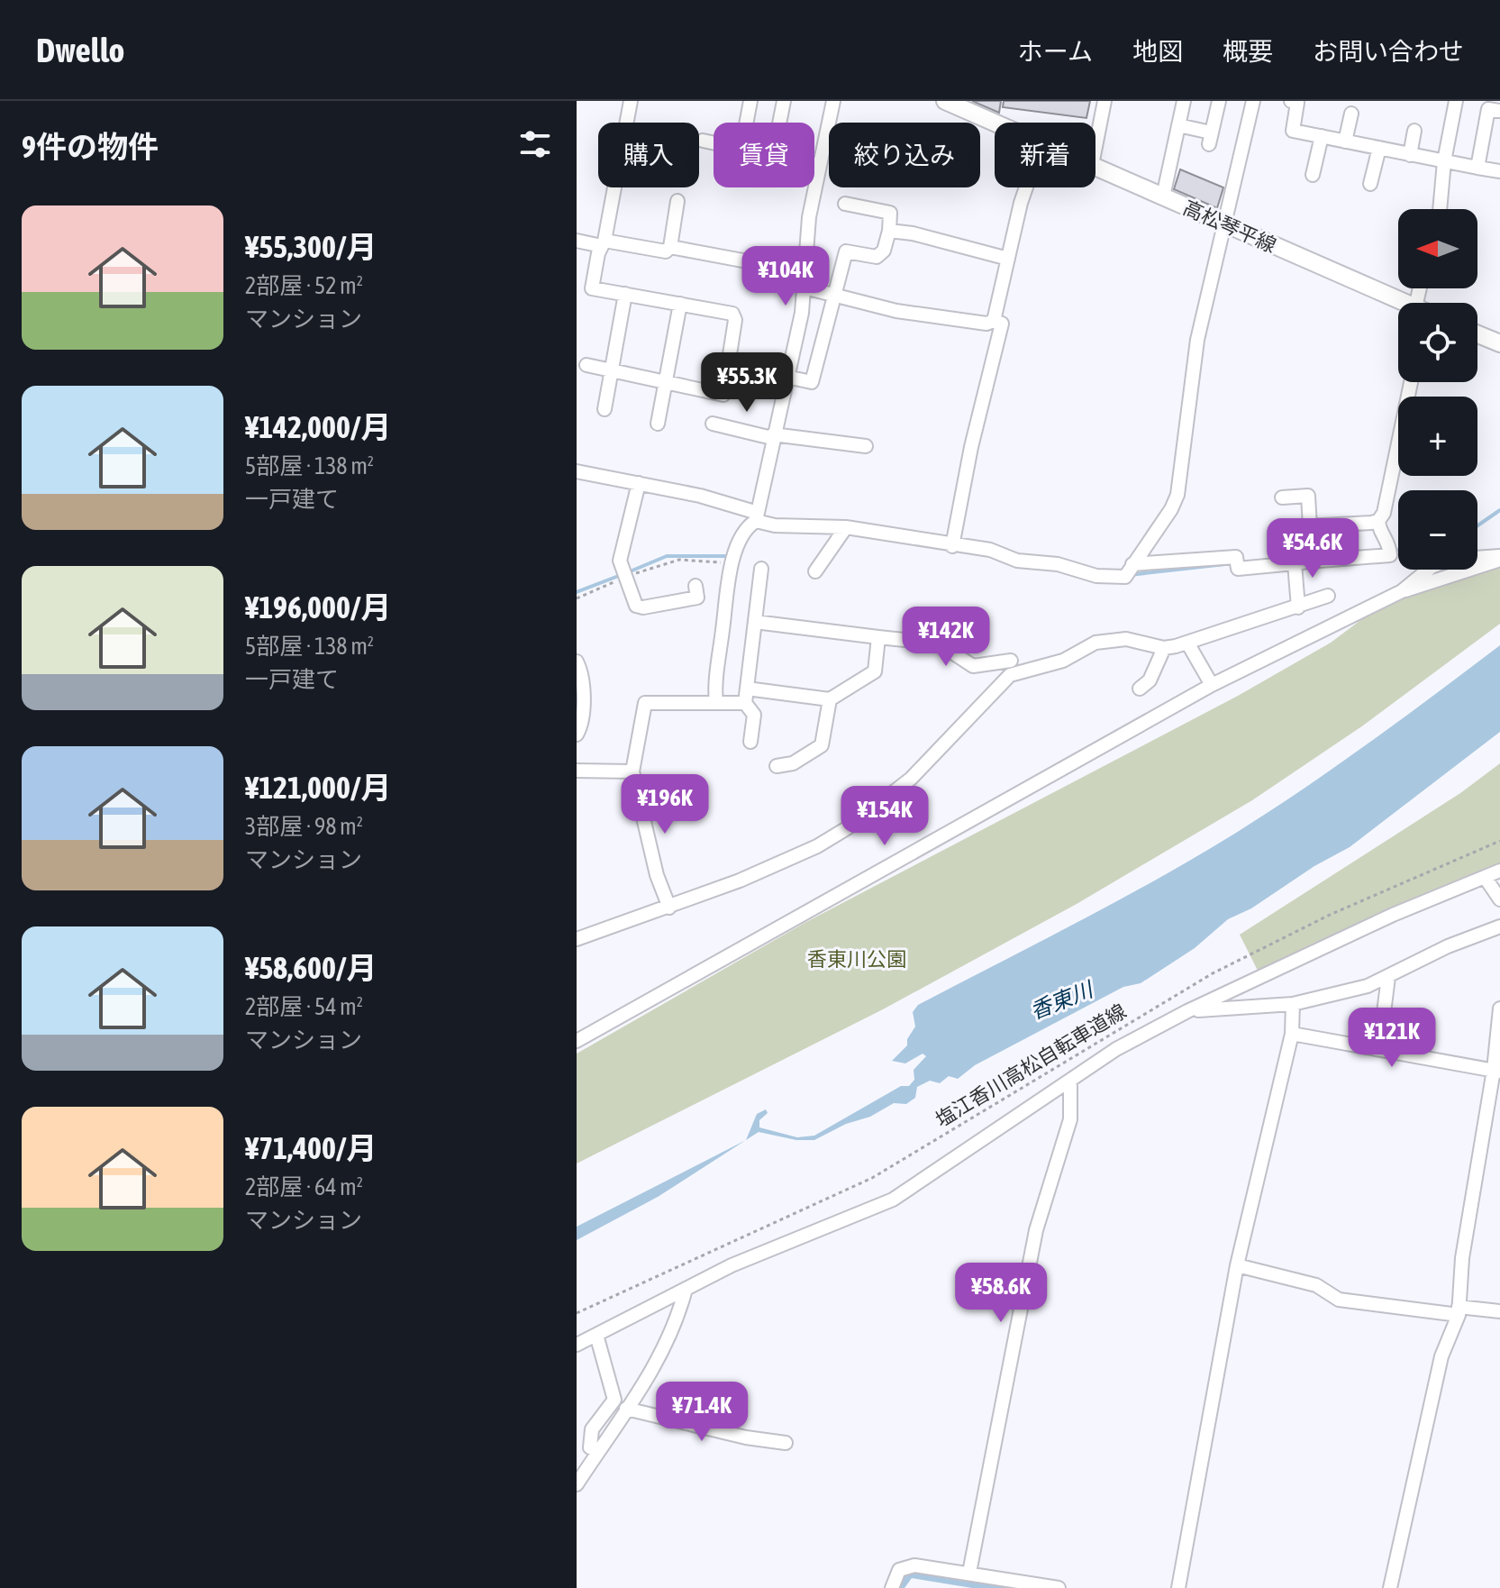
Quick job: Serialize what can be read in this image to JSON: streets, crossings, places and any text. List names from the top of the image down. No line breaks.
{"streets":{"main road":["高松琴平線"],"path":["塩江香川高松自転車道線"]},"water":["香東川"],"parks":["香東川公園"],"north":"left","page":{"header":"Dwello","nav":["ホーム","地図","概要","お問い合わせ"],"heading":"9件の物件","chip":["購入","賃貸","絞り込み","新着"],"list":[{"name":"¥55,300/月","note":"2部屋 · 52 m² · マンション"},{"name":"¥142,000/月","note":"5部屋 · 138 m² · 一戸建て"},{"name":"¥196,000/月","note":"5部屋 · 138 m² · 一戸建て"},{"name":"¥121,000/月","note":"3部屋 · 98 m² · マンション"},{"name":"¥58,600/月","note":"2部屋 · 54 m² · マンション"},{"name":"¥71,400/月","note":"2部屋 · 64 m² · マンション"}],"map_buttons":["+","−"],"price":["¥104K","¥55.3K","¥54.6K","¥142K","¥196K","¥154K","¥121K","¥58.6K","¥71.4K"]}}
